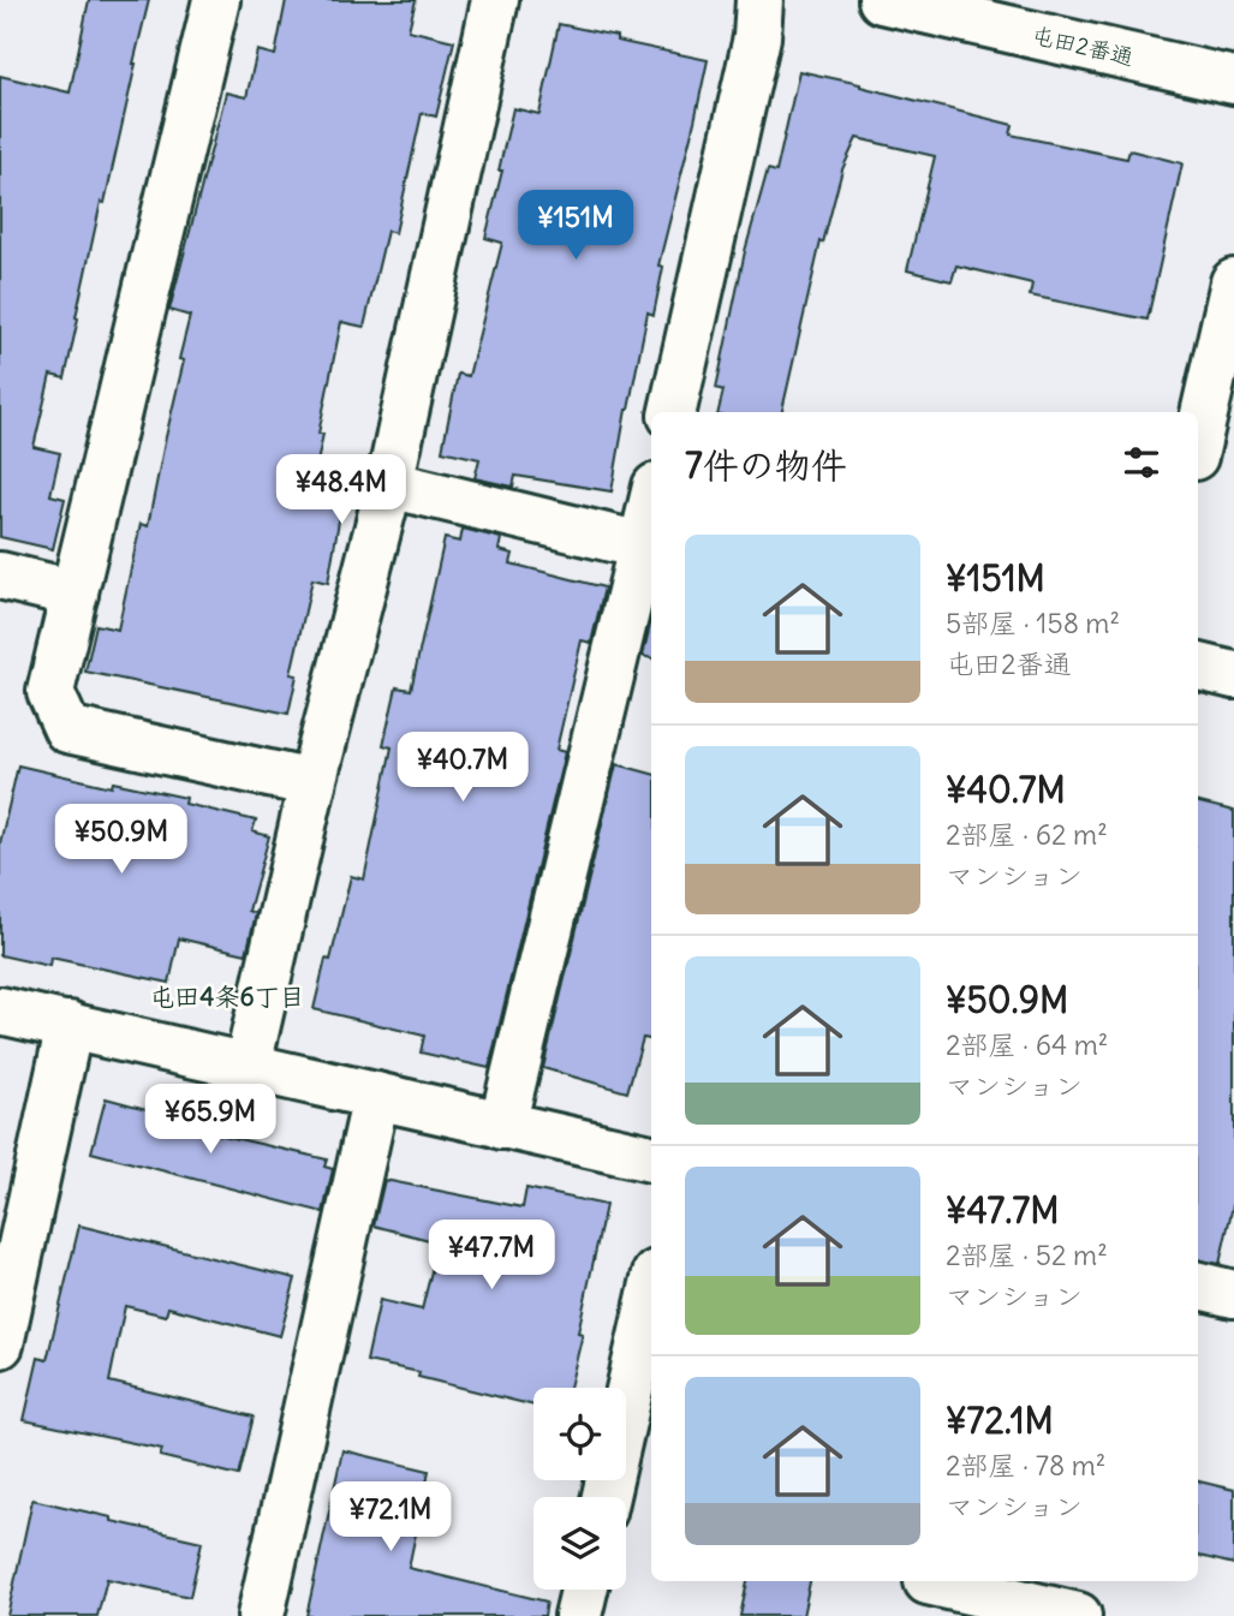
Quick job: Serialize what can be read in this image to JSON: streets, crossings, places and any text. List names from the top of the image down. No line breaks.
{"streets":{"street":["屯田2番通"]},"districts":["屯田4条6丁目"],"page":{"price":["¥151M","¥48.4M","¥40.7M","¥50.9M","¥65.9M","¥47.7M","¥72.1M"],"heading":"7件の物件","list":[{"name":"¥151M","note":"5部屋 · 158 m² · 屯田2番通"},{"name":"¥40.7M","note":"2部屋 · 62 m² · マンション"},{"name":"¥50.9M","note":"2部屋 · 64 m² · マンション"},{"name":"¥47.7M","note":"2部屋 · 52 m² · マンション"},{"name":"¥72.1M","note":"2部屋 · 78 m² · マンション"}]}}
